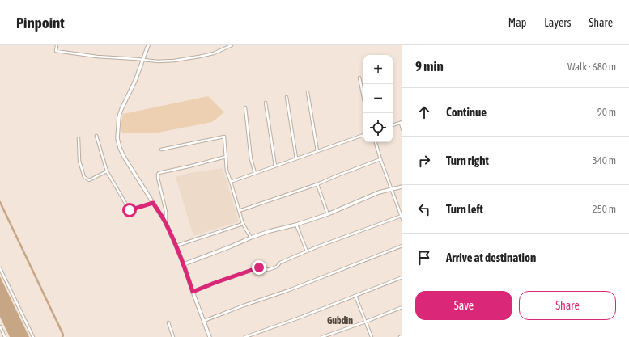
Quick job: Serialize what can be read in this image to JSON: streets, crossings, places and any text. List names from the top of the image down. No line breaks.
{"districts":["Gubdin"],"page":{"header":"Pinpoint","nav":["Map","Layers","Share"],"heading":["9 min","Walk · 680 m"],"map_buttons":["+","−"],"list":[["Continue","90 m"],["Turn right","340 m"],["Turn left","250 m"],"Arrive at destination"],"buttons":["Save","Share"]}}
